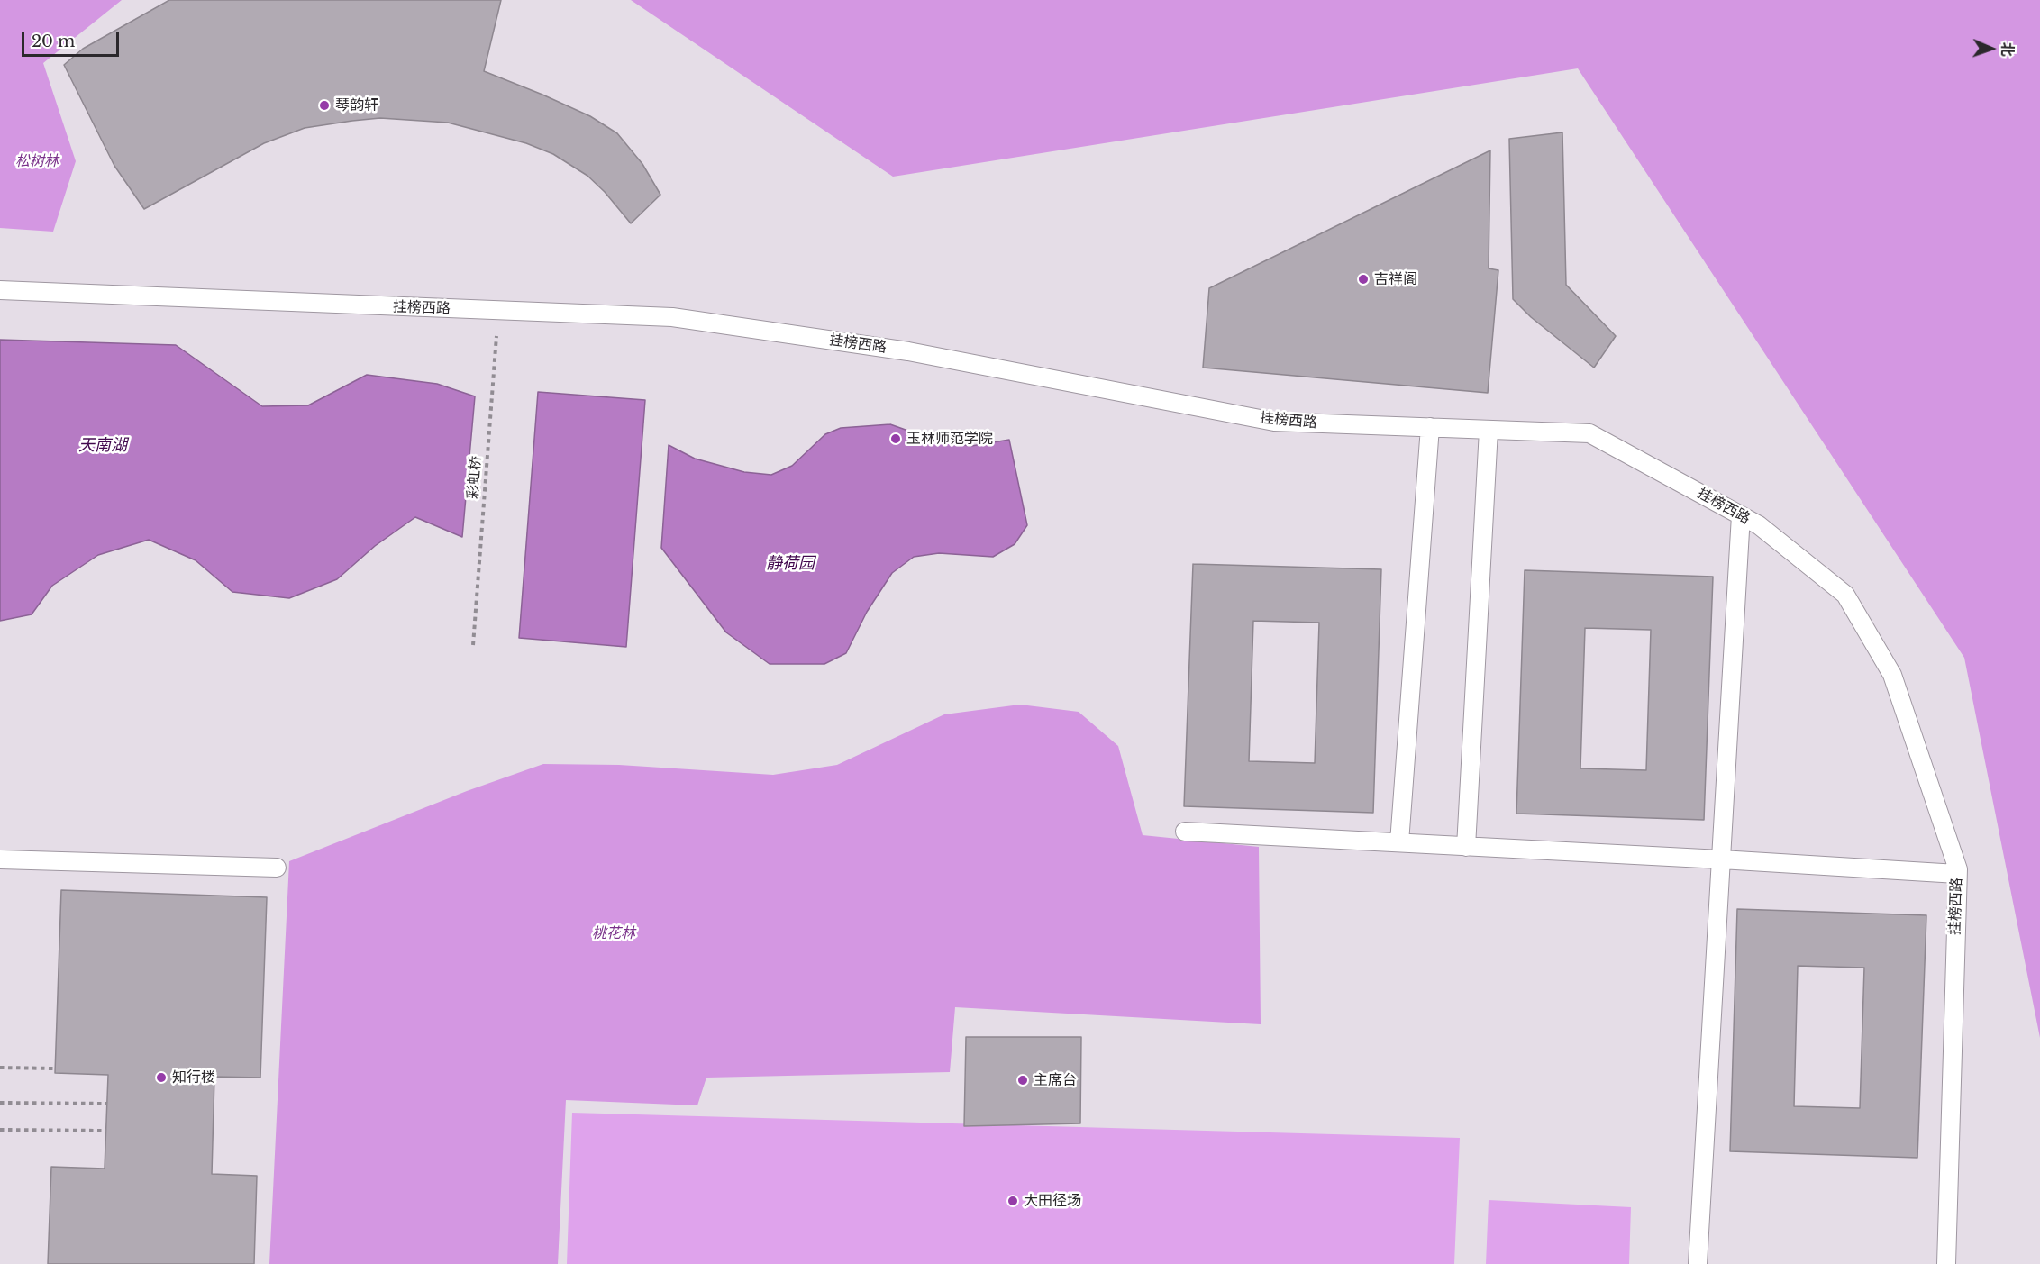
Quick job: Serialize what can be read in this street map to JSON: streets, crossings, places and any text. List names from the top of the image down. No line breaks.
{"streets":{"lane":["挂榜西路"],"path":["彩虹桥"]},"crossings":[["挂榜西路","彩虹桥"]],"water":["天南湖","静荷园"],"parks":["松树林","桃花林"],"places":["琴韵轩","吉祥阁","玉林师范学院","知行楼","主席台","大田径场"],"scale_bar":"20 m","north":"right"}
